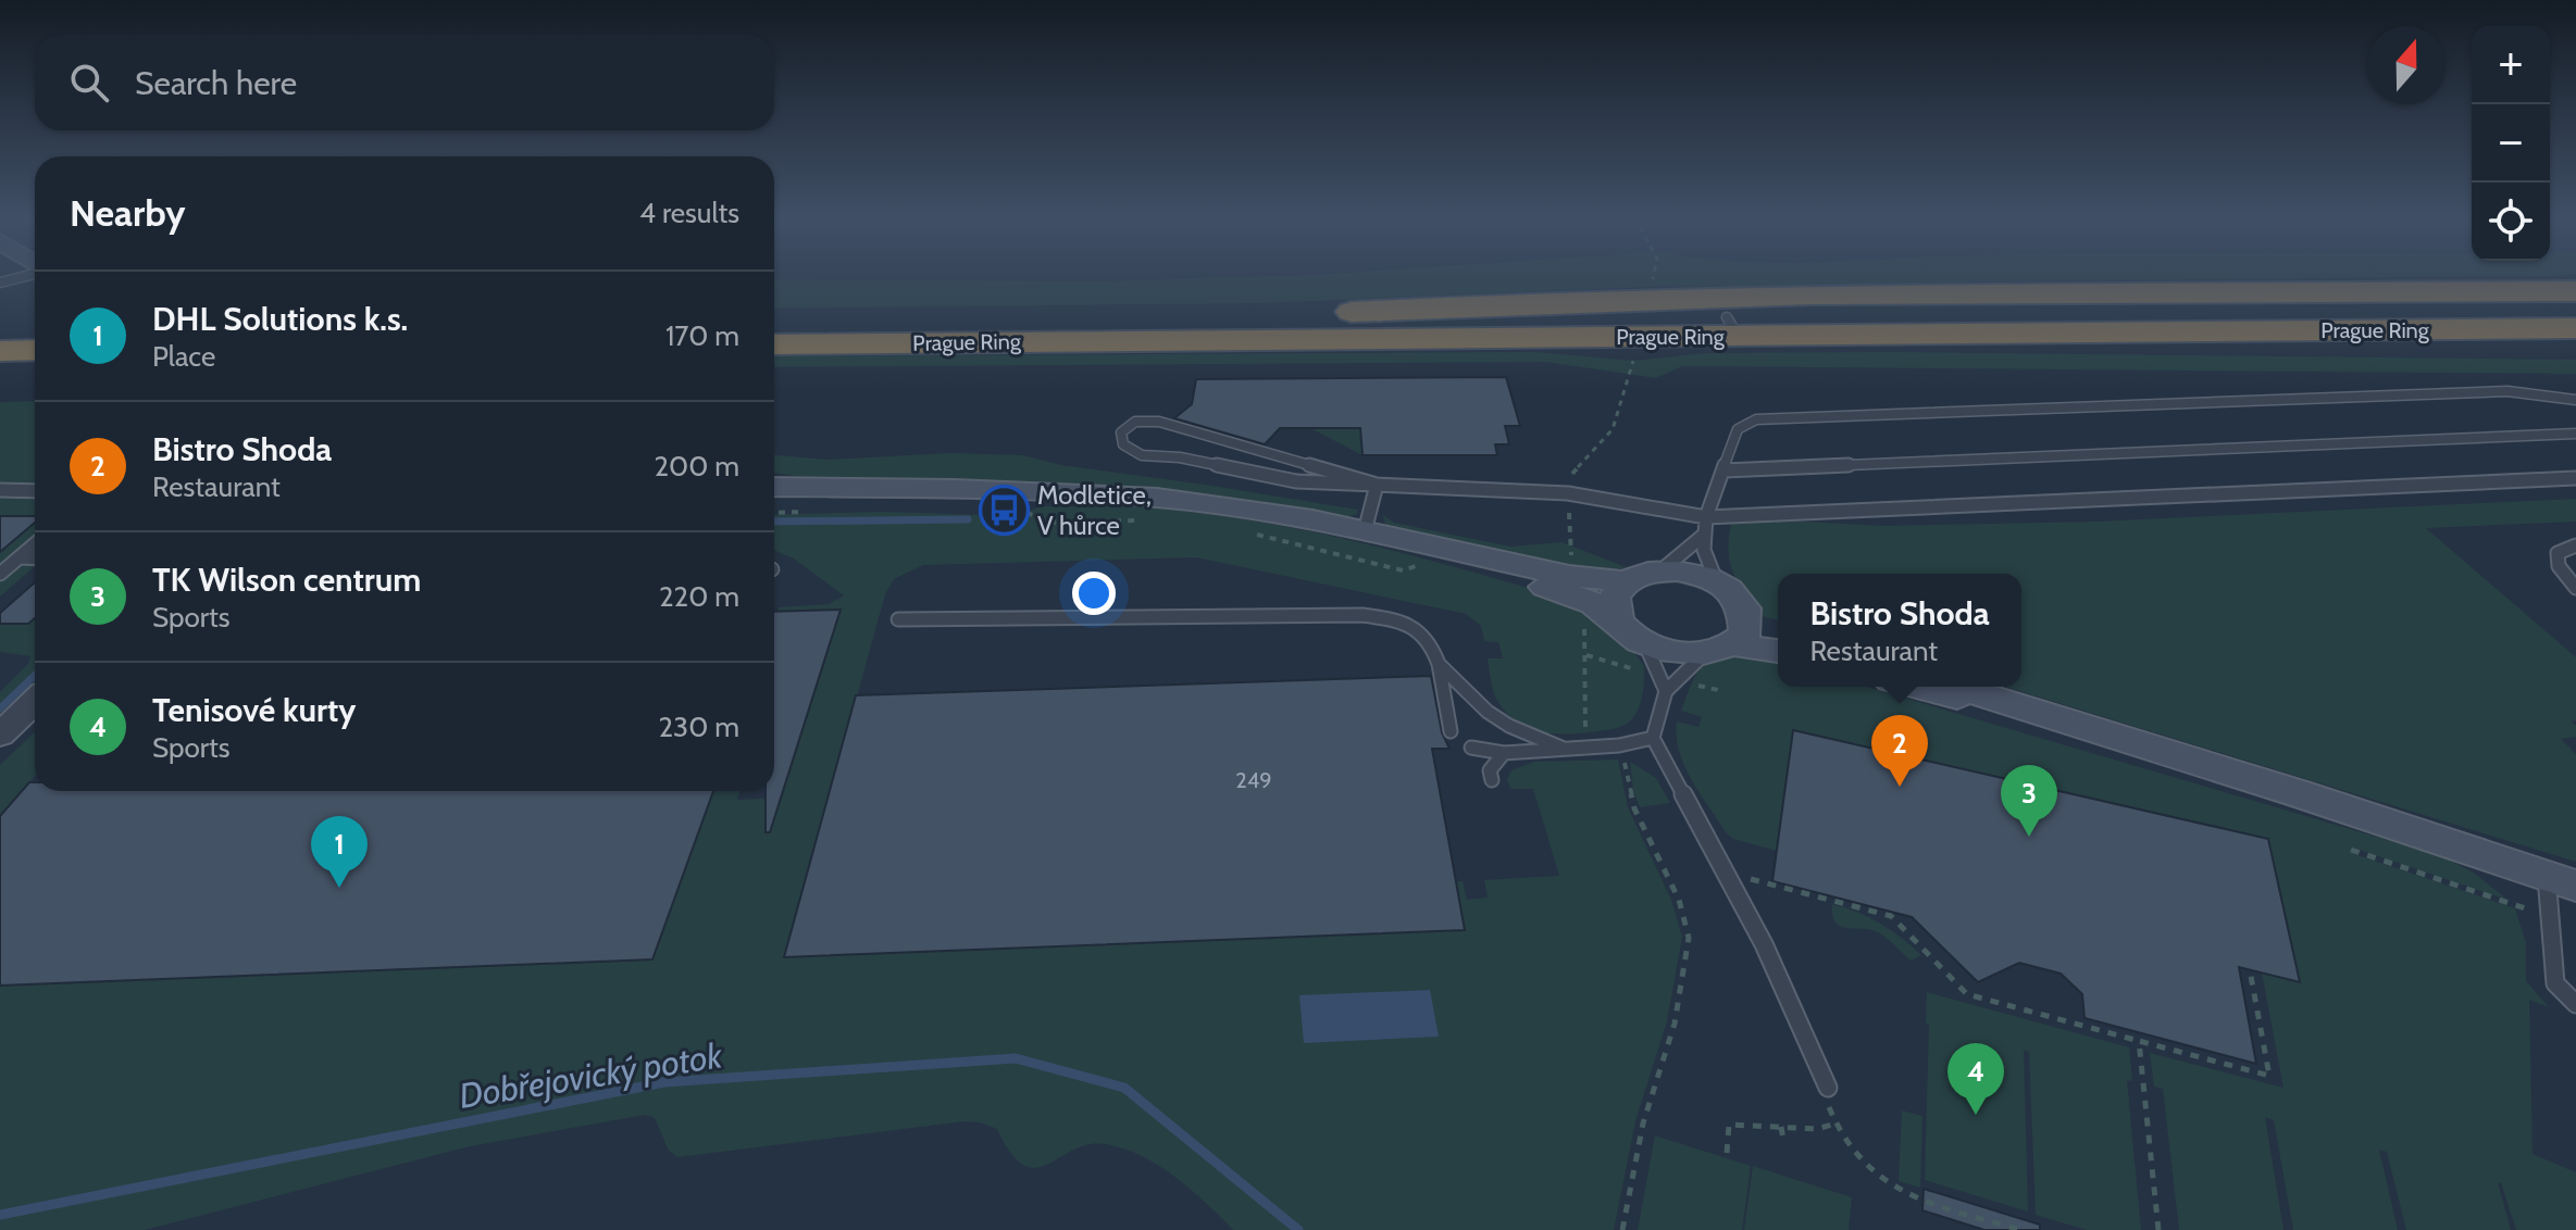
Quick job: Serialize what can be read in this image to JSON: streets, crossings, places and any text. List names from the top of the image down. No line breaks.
{"streets":{"highway":["Prague Ring"]},"water":["Dobřejovický potok"],"places":{"bus stop":["Modletice, V hůrce"]},"house_numbers":["249"],"north":"top","page":{"map_buttons":["+","−"],"search":"Search here","heading":["Nearby","4 results"],"list":[{"mark":"1","name":"DHL Solutions k.s.","note":"Place","value":"170 m"},{"mark":"2","name":"Bistro Shoda","note":"Restaurant","value":"200 m"},{"mark":"3","name":"TK Wilson centrum","note":"Sports","value":"220 m"},{"mark":"4","name":"Tenisové kurty","note":"Sports","value":"230 m"}],"popup":["Bistro Shoda","Restaurant"],"pins":["2","3","1","4"]}}
